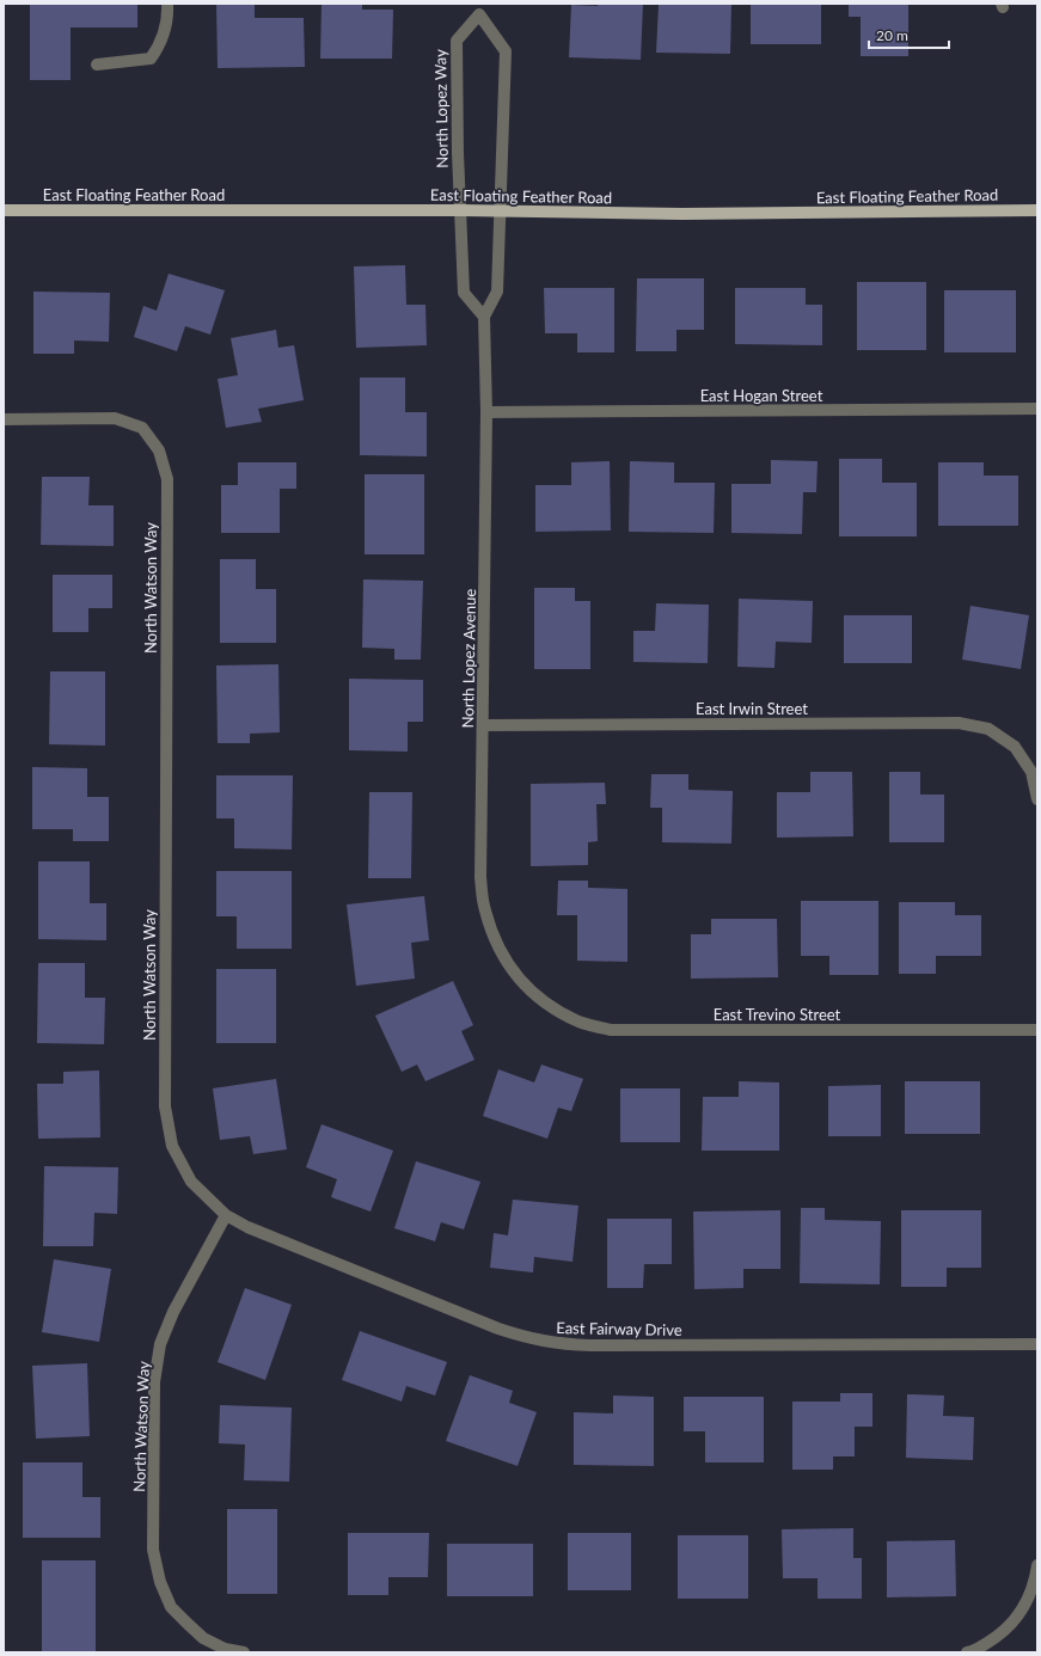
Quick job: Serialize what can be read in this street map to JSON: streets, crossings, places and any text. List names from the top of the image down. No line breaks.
{"streets":{"main road":["East Floating Feather Road"],"street":["North Lopez Way","East Hogan Street","North Watson Way","North Lopez Avenue","East Irwin Street","East Trevino Street","East Fairway Drive"]},"crossings":[["North Lopez Way","East Floating Feather Road"],["North Lopez Way","North Lopez Avenue"],["East Floating Feather Road","North Lopez Avenue"],["East Hogan Street","North Lopez Avenue"],["North Watson Way","East Fairway Drive"],["North Lopez Avenue","East Irwin Street"],["North Lopez Avenue","East Trevino Street"]],"scale_bar":"20 m"}
